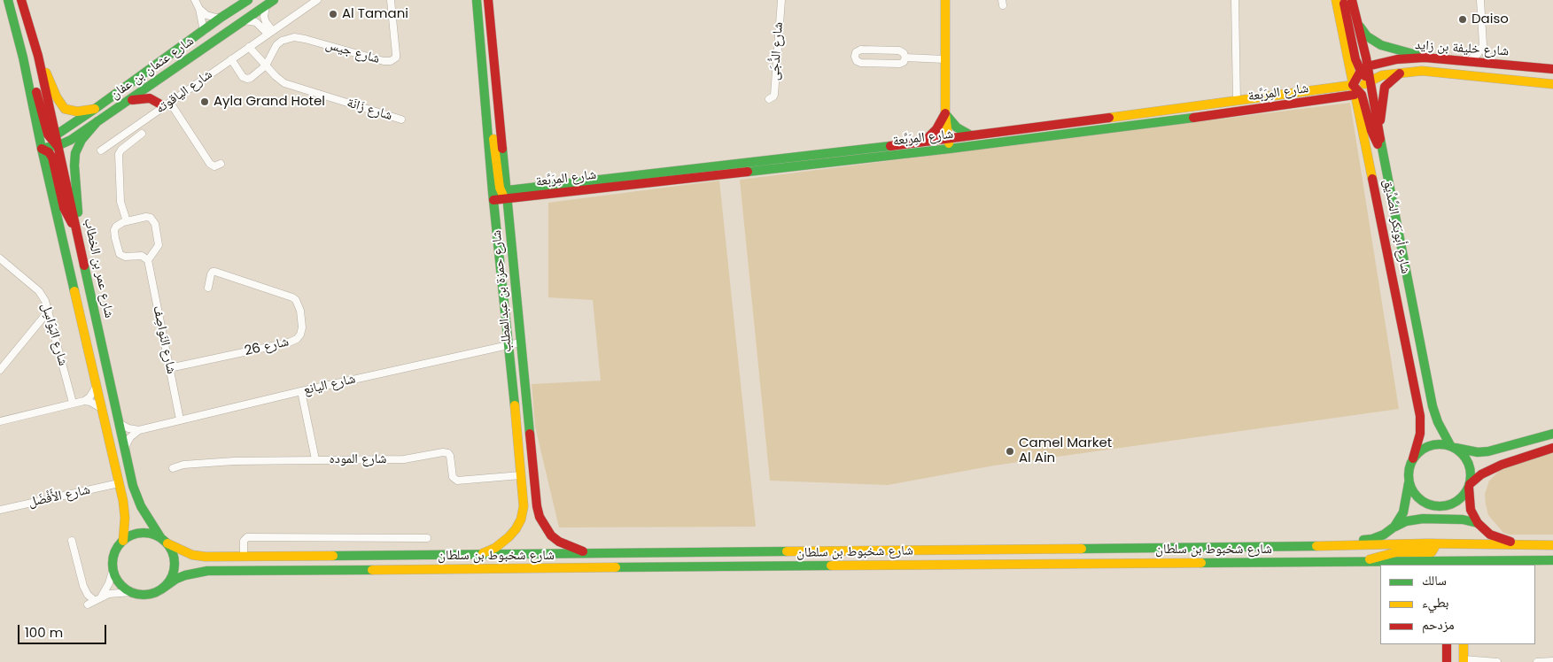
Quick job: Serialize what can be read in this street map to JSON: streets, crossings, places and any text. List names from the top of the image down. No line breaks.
{"streets":{"main road":["شارع خليفة بن زايد","شارع عثمان بن عفان","شارع المِرَبَّعة","شارع أبوبَكر الصِّدِّيق","شارع عمر بن الخطاب","شارع حمزة بن عبدالمطلب","شارع شخبوط بن سلطان"],"street":["شارع الدُّجَى","شارع جيس","شارع الياقوته","شارع زَانَة","شارع البَوَاسِل","شارع النَواصِف","شارع 26","شارع اليانع","شارع الموده","شارع الأَفْضَل"]},"crossings":[["شارع خليفة بن زايد","شارع المِرَبَّعة"],["شارع خليفة بن زايد","شارع أبوبَكر الصِّدِّيق"],["شارع جيس","شارع زَانَة"],["شارع عثمان بن عفان","شارع عمر بن الخطاب"],["شارع الياقوته","شارع زَانَة"],["شارع المِرَبَّعة","شارع أبوبَكر الصِّدِّيق"],["شارع المِرَبَّعة","شارع حمزة بن عبدالمطلب"],["شارع عمر بن الخطاب","شارع شخبوط بن سلطان"],["شارع حمزة بن عبدالمطلب","شارع اليانع"],["شارع حمزة بن عبدالمطلب","شارع الموده"],["شارع حمزة بن عبدالمطلب","شارع شخبوط بن سلطان"],["شارع النَواصِف","شارع 26"],["شارع النَواصِف","شارع اليانع"]],"places":["Al Tamani","Daiso","Ayla Grand Hotel","Camel Market Al Ain"],"legend":["سالك","بطيء","مزدحم"],"scale_bar":"100 m"}
